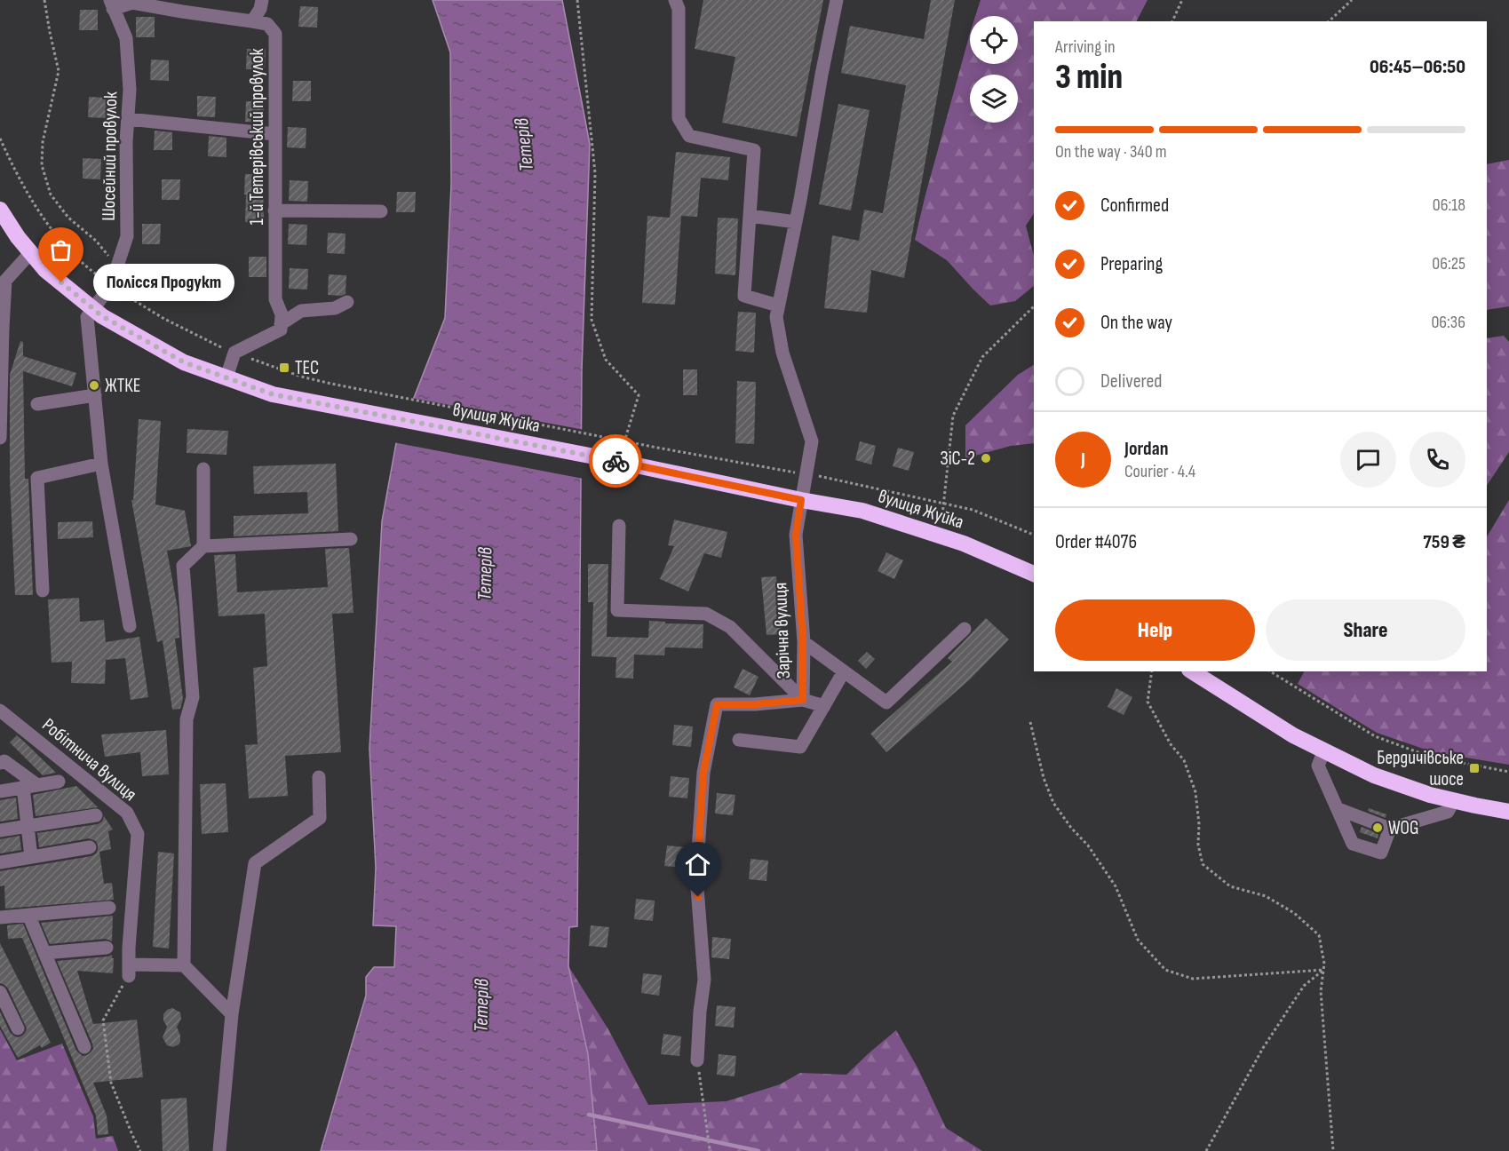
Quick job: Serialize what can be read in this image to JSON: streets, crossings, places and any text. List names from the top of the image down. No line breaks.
{"streets":{"highway":["вулиця Жуйка"],"street":["1-й Тетерівський провулок","Шосейний провулок","Зарічна вулиця","Робітнича вулиця"]},"crossings":[["1-й Тетерівський провулок","Шосейний провулок"],["Шосейний провулок","вулиця Жуйка"],["вулиця Жуйка","Зарічна вулиця"]],"water":["Тетерів"],"places":{"other":["Полісся Продукт","ЖТКЕ","ЗіС-2","WOG"],"transit":["ТЕС","Бердичівське шосе"]},"page":{"heading":["3 min","Arriving in","06:45–06:50"],"panel":["Jordan","Courier · 4.4","Order #4076","759 ₴"],"bar":"On the way · 340 m","list":[["Confirmed","06:18"],["Preparing","06:25"],["On the way","06:36"],"Delivered"],"bubble":"Полісся Продукт","round":"J","buttons":["Help","Share"]}}
